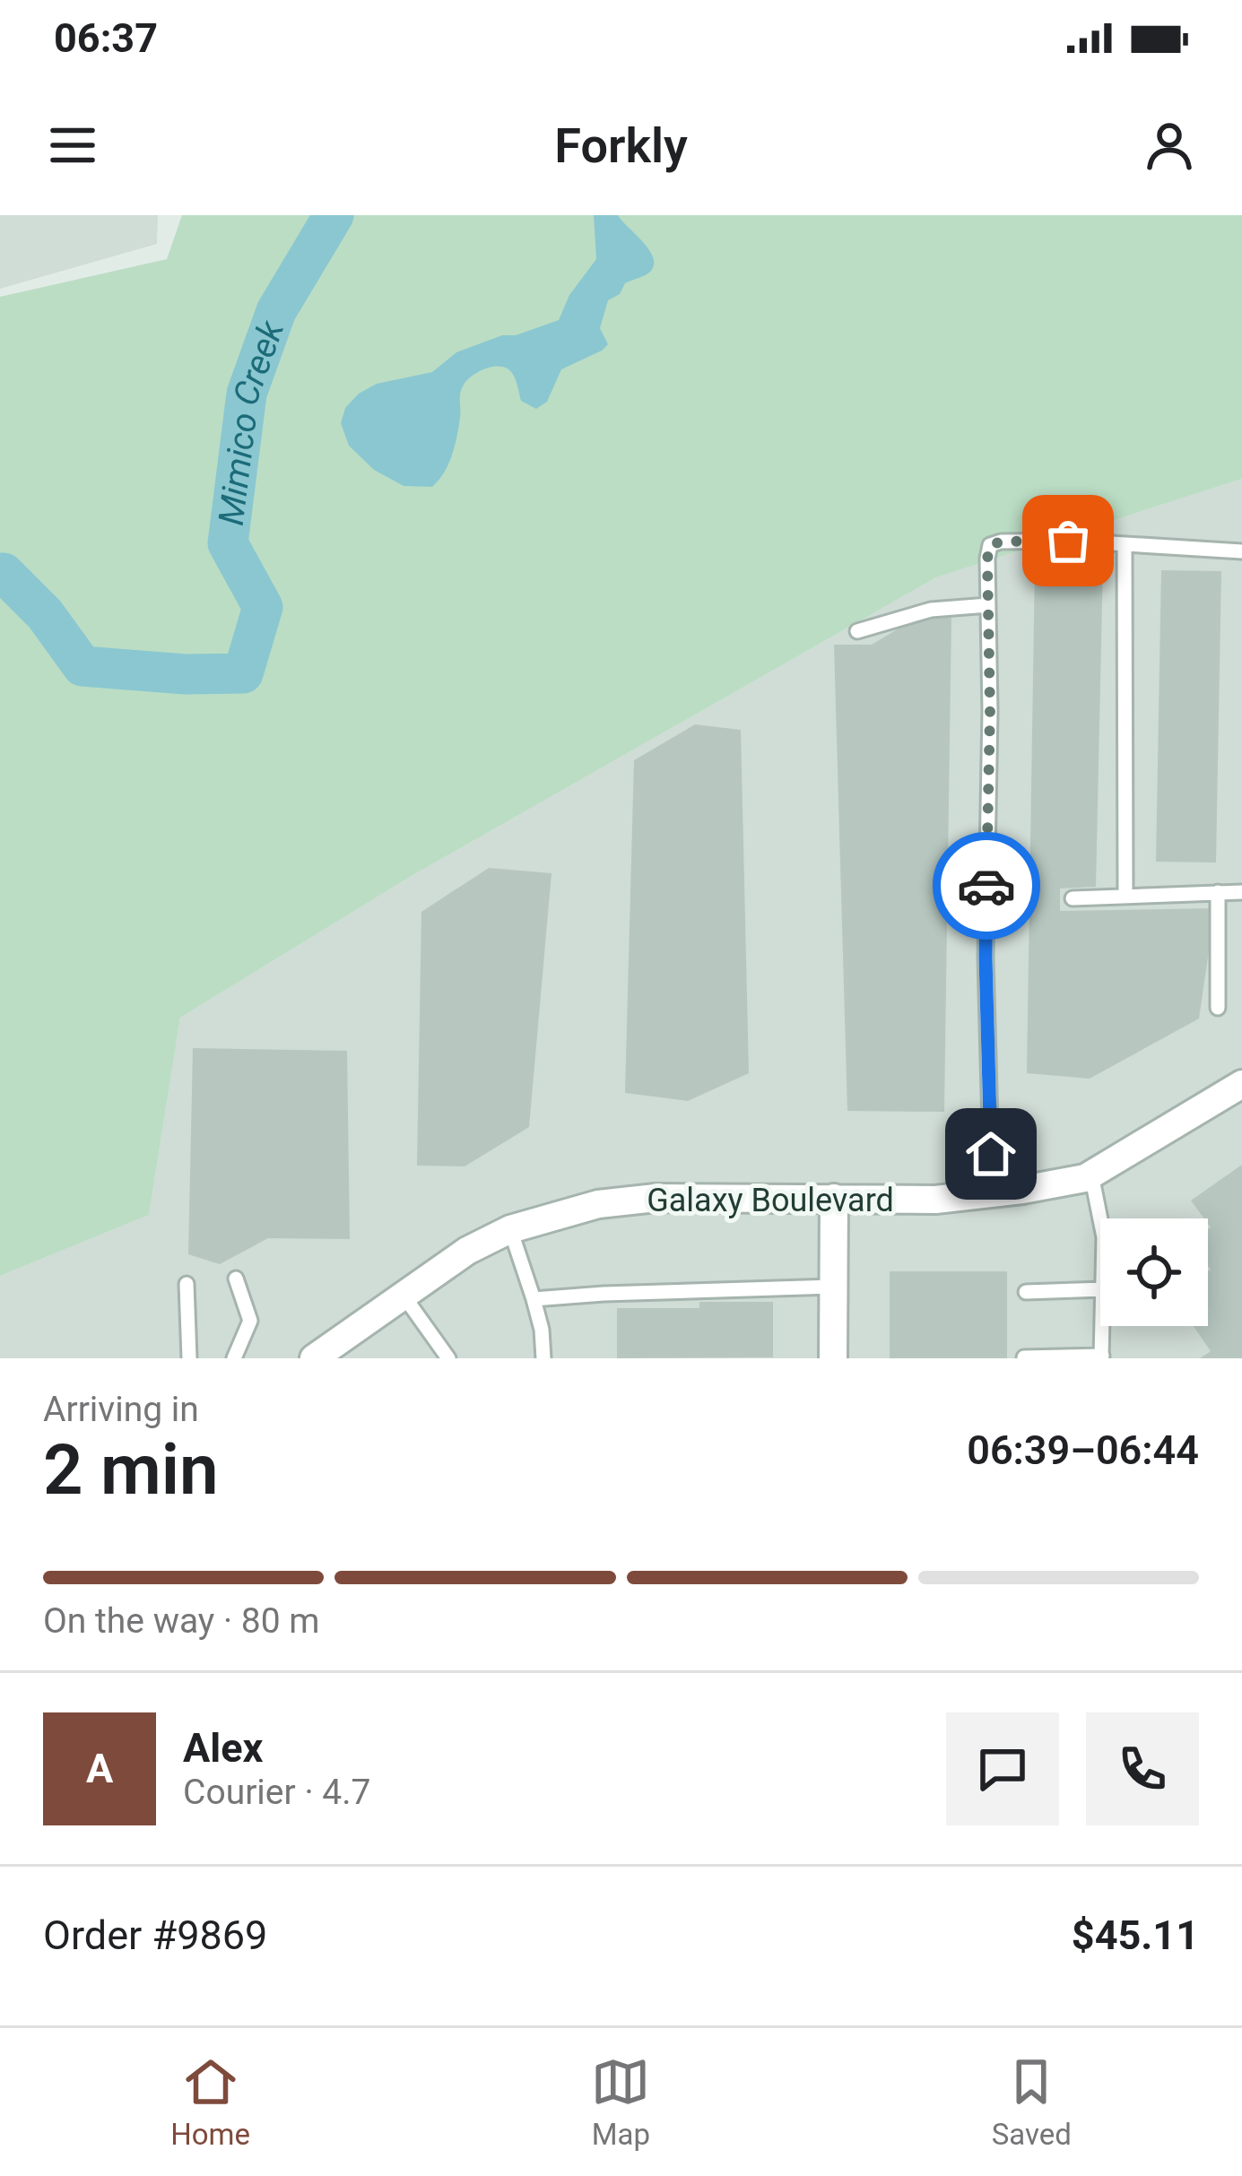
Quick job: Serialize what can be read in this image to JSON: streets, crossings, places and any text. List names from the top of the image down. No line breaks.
{"streets":{"street":["Galaxy Boulevard"]},"water":["Mimico Creek"],"page":{"status":"06:37","header":"Forkly","heading":["2 min","Arriving in","06:39–06:44"],"panel":["Alex","Courier · 4.7","Order #9869","$45.11"],"bar":"On the way · 80 m","round":"A","tabs":["Home","Map","Saved"]}}
